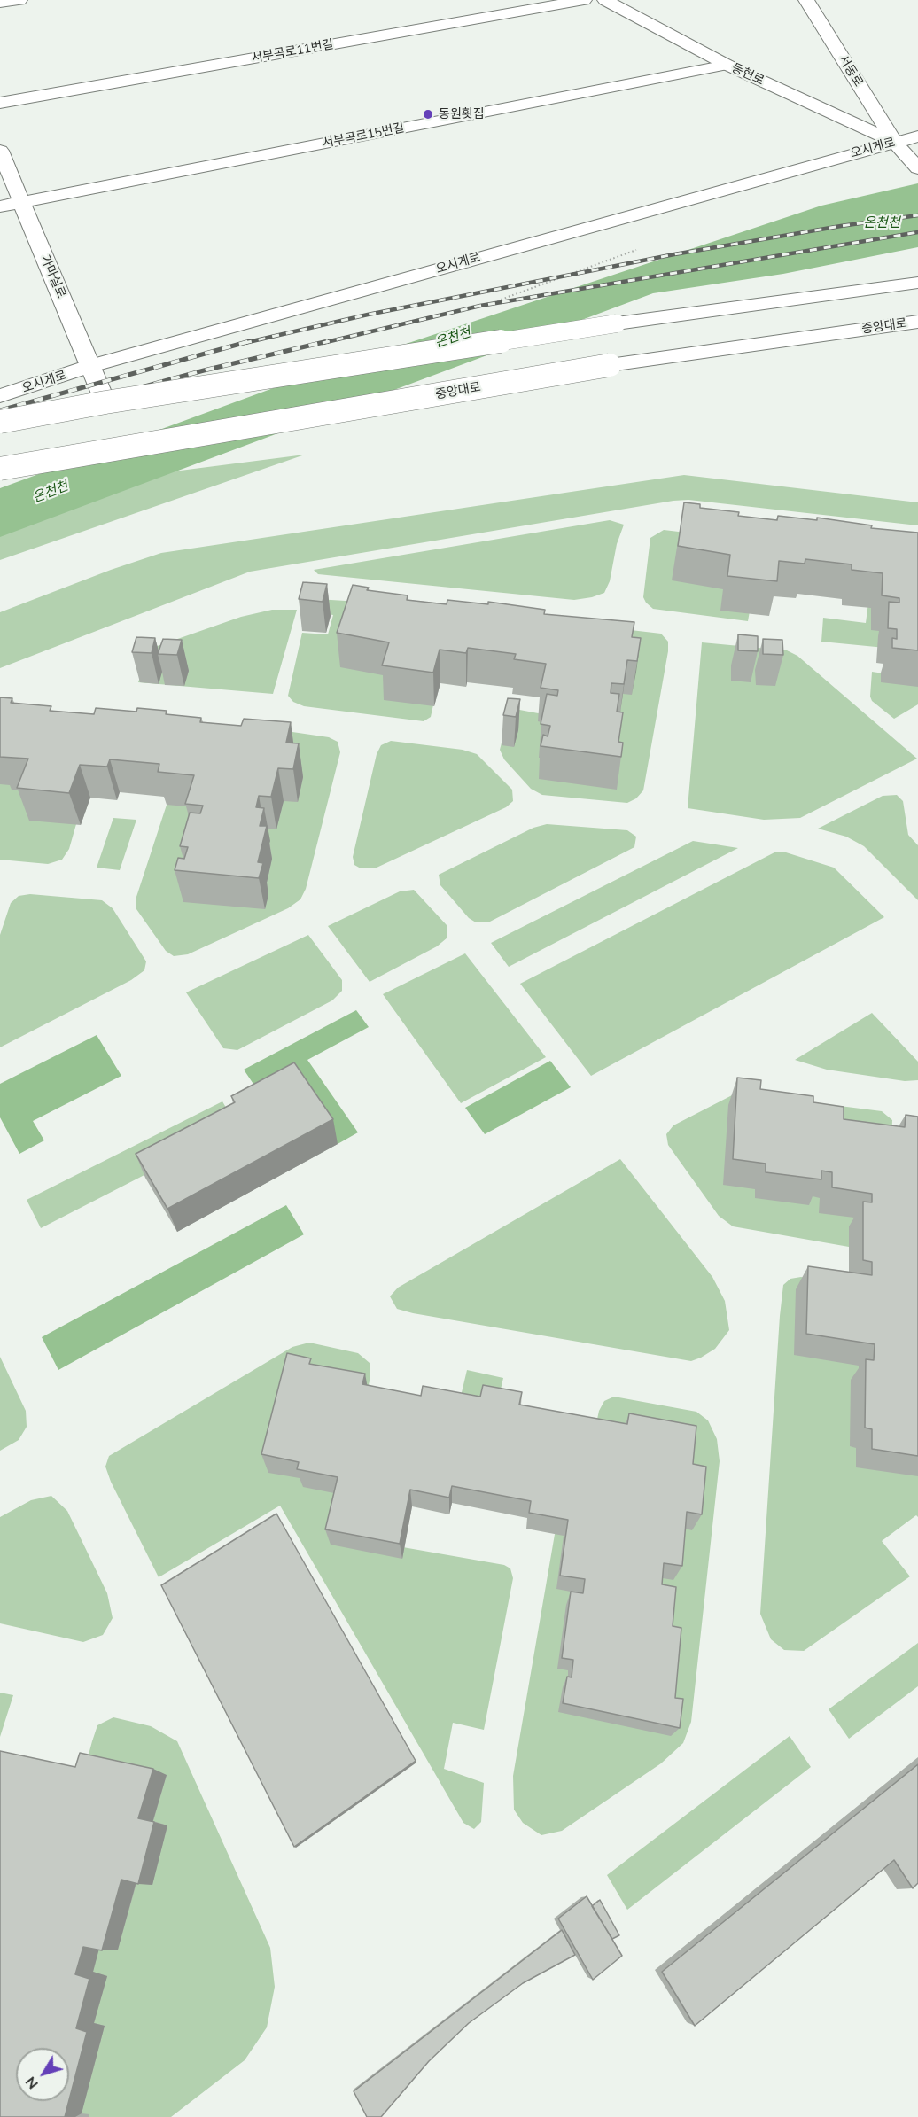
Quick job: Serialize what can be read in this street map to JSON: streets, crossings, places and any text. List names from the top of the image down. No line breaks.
{"streets":{"street":["서부곡로11번길","서동로","동현로","서부곡로15번길","오시게로","가마실로","중앙대로"]},"crossings":[["서동로","동현로"],["서동로","오시게로"],["동현로","서부곡로15번길"],["동현로","오시게로"],["서부곡로15번길","가마실로"],["오시게로","가마실로"]],"water":["온천천"],"places":["동원횟집"],"north":"bottom left"}
